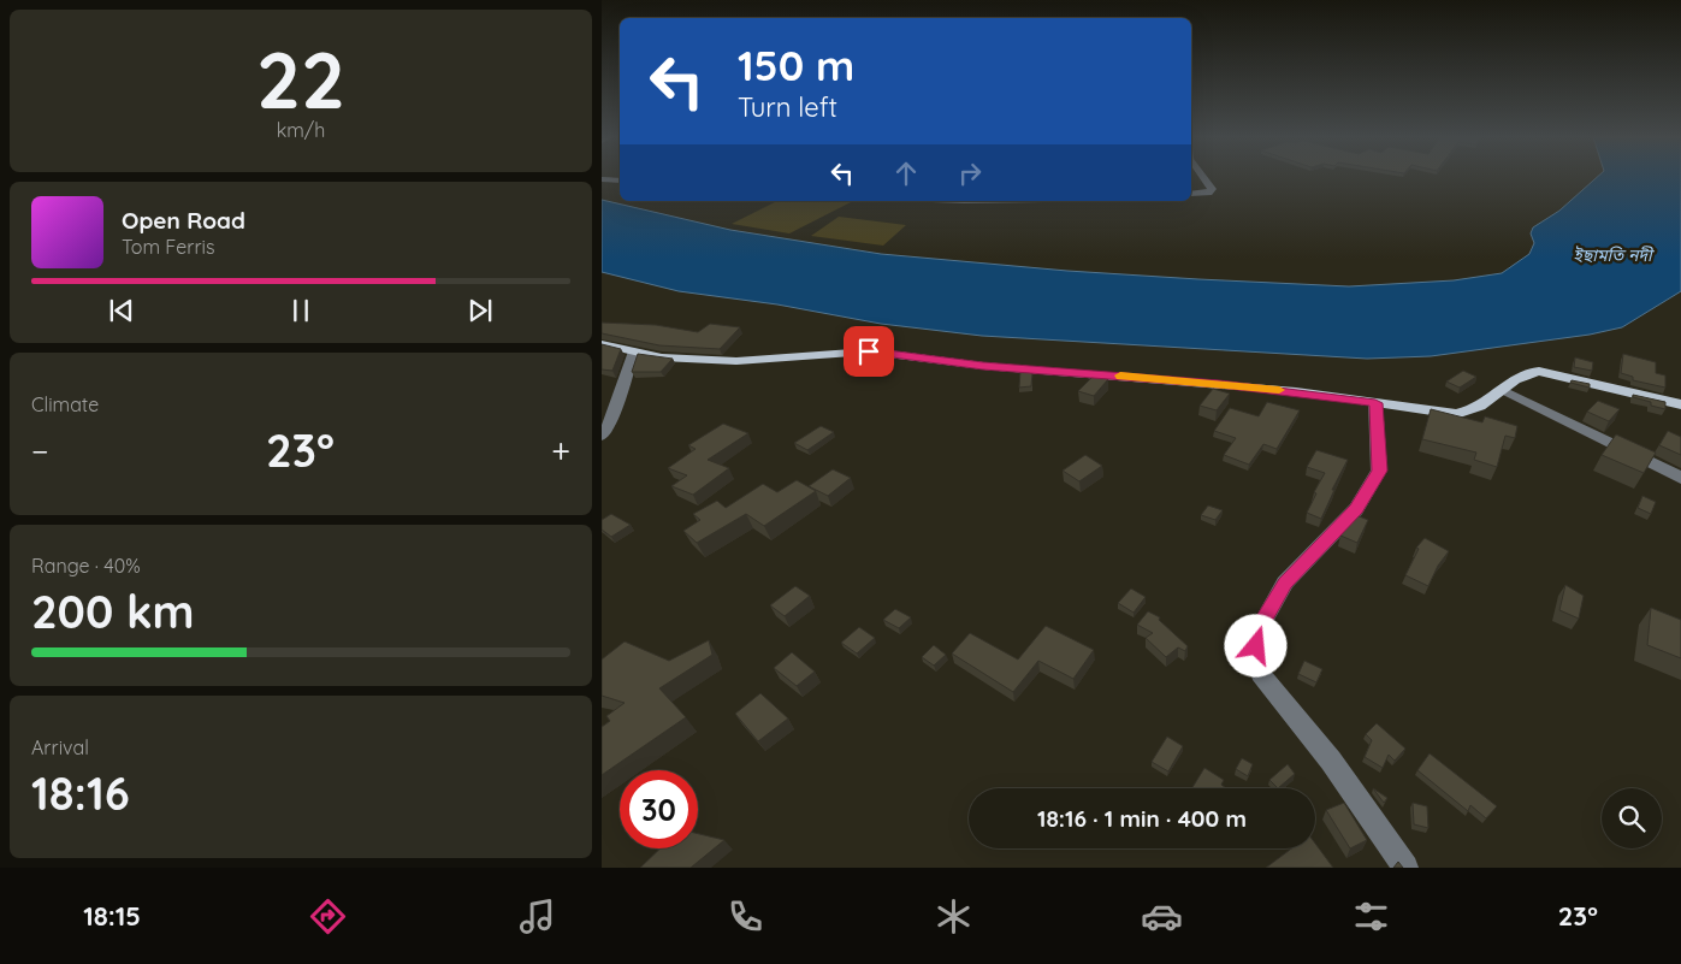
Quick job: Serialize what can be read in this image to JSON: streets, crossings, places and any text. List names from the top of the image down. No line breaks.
{"water":["ইছামতি নদী"],"page":{"tile":[["22","km/h"],"Climate",["Range · 40%","200 km"],["Arrival","18:16"]],"turn":["150 m","Turn left"],"song":["Open Road","Tom Ferris"],"heat":["−","23°","+"],"limit":"30","trip":"18:16 · 1 min · 400 m","tabs":["18:15","23°"]}}
